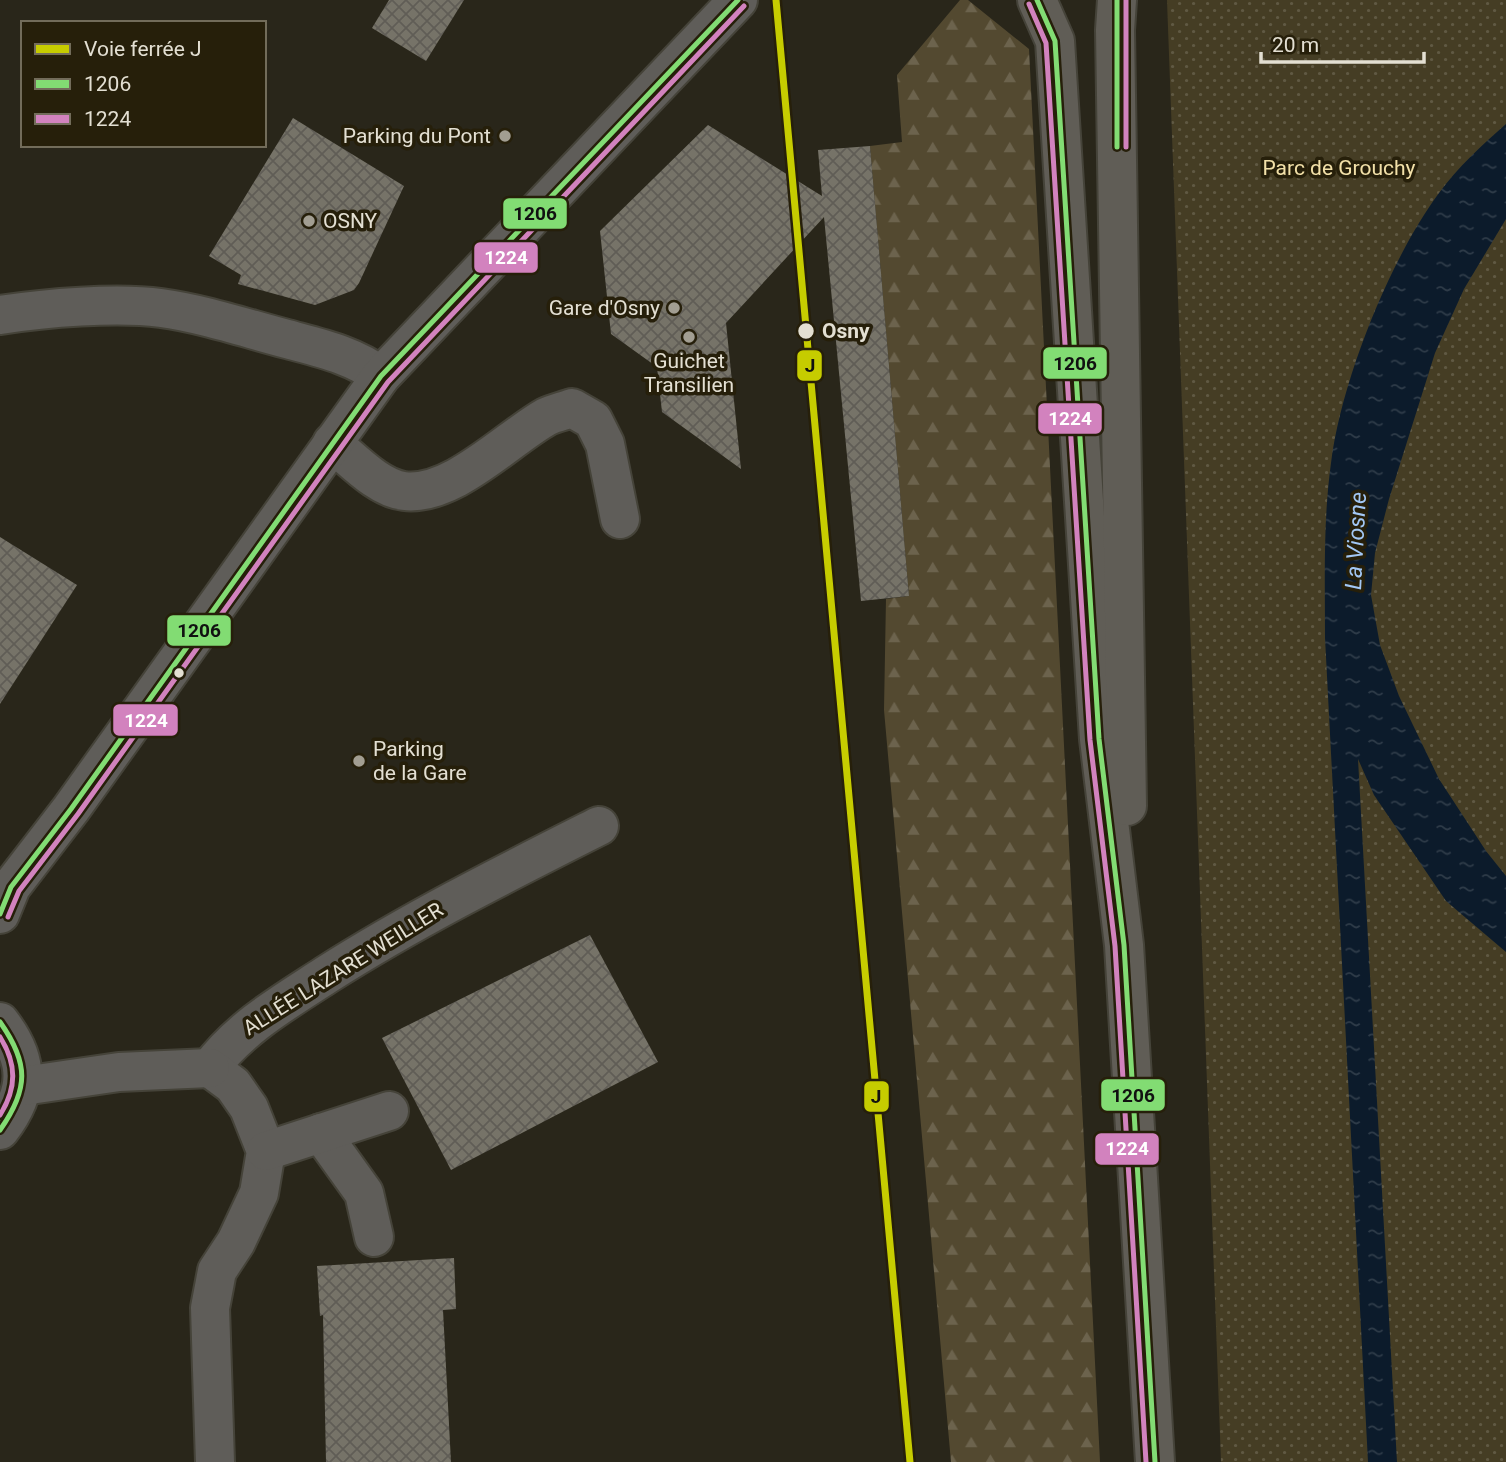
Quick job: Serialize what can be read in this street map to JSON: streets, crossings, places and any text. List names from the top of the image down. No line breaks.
{"streets":{"street":["ALLÉE LAZARE WEILLER"]},"water":["La Viosne"],"parks":["Parc de Grouchy"],"places":["Parking du Pont","OSNY","Gare d'Osny","Osny","Guichet Transilien","Parking de la Gare"],"lines":["rail line J","transit line 1206","transit line 1224"],"legend":["Voie ferrée J","1206","1224"],"scale_bar":"20 m"}
